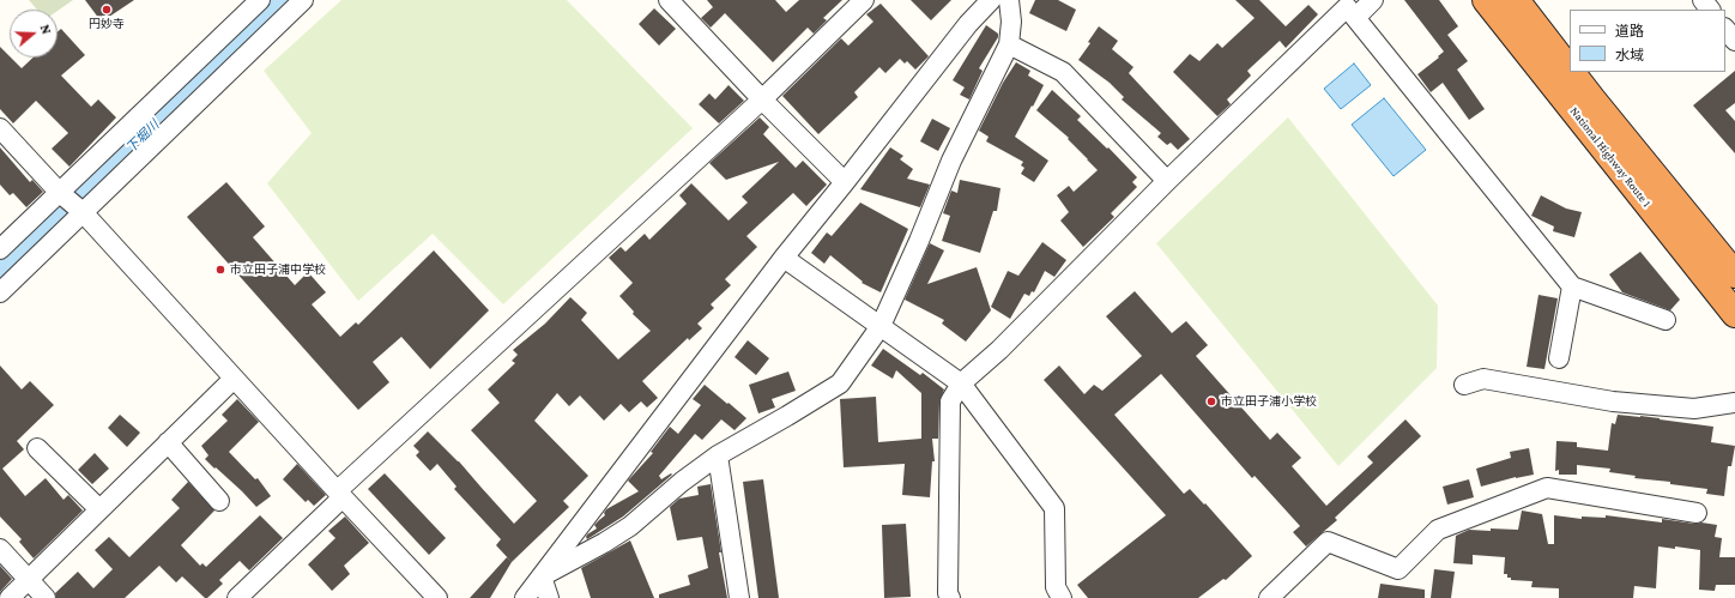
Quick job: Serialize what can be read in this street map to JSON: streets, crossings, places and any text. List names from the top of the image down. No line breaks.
{"streets":{"highway":["National Highway Route 1"]},"water":["下堀川"],"places":["円妙寺","市立田子浦中学校","市立田子浦小学校"],"legend":["道路","水域"],"north":"right"}
